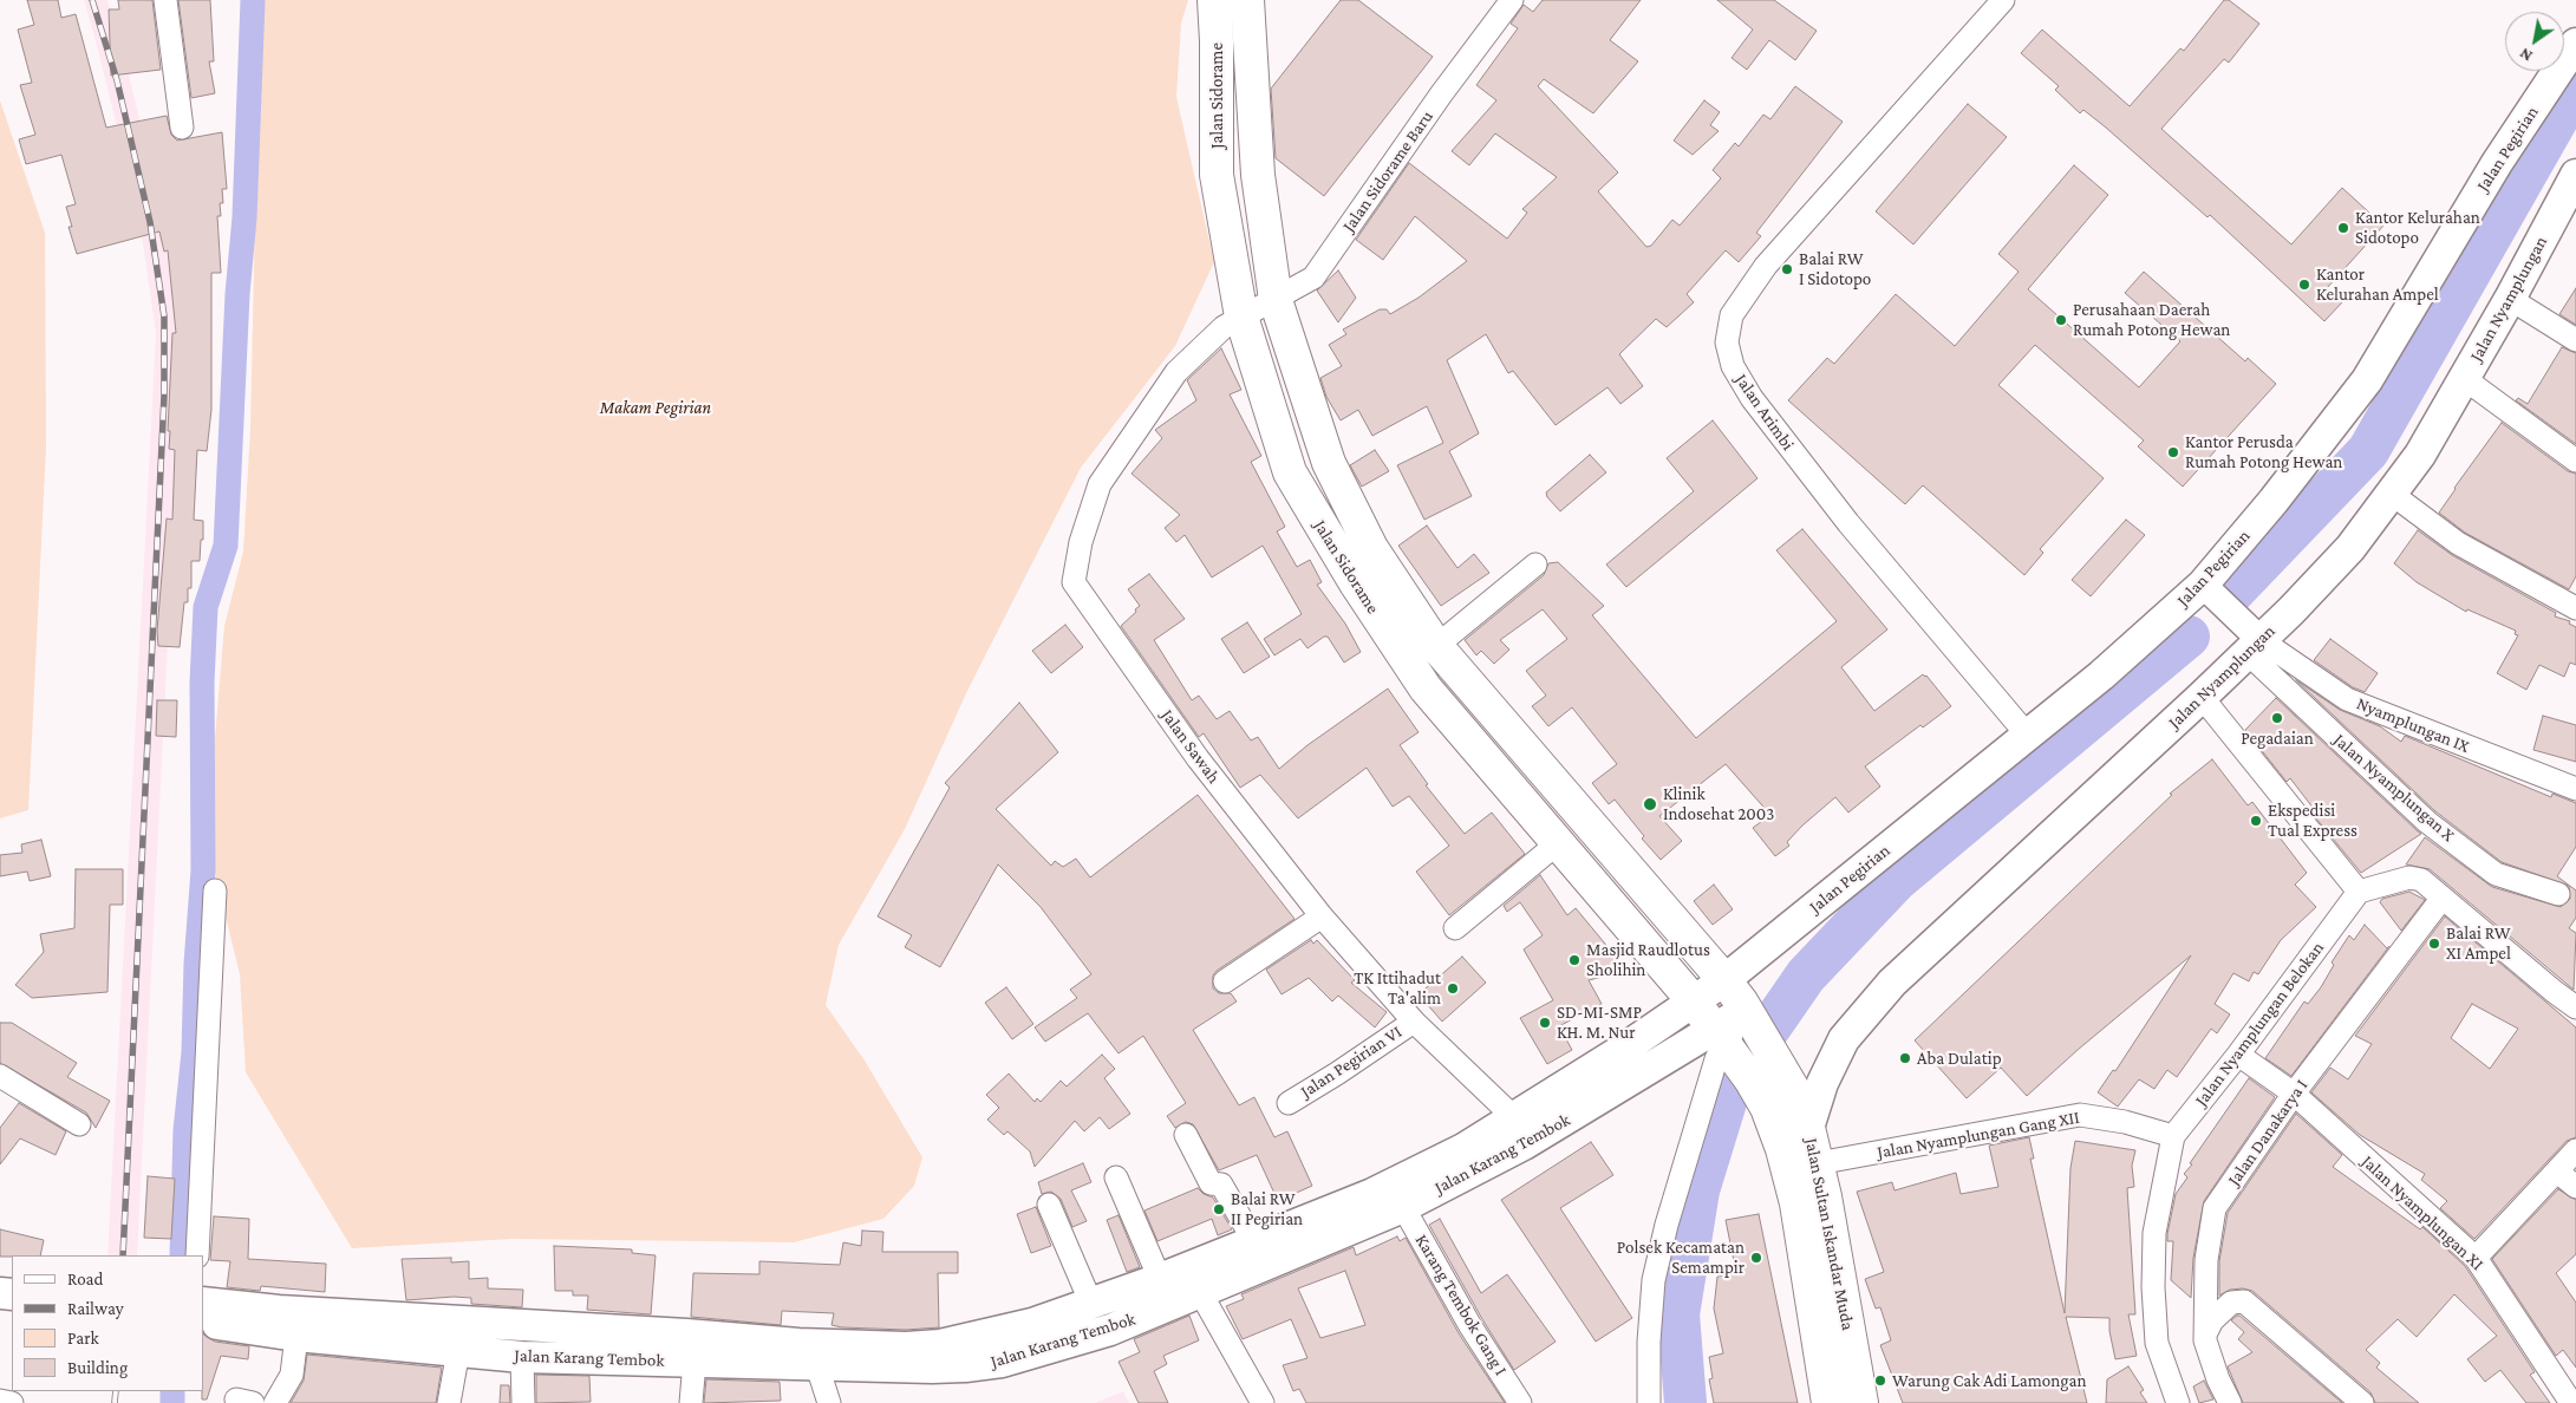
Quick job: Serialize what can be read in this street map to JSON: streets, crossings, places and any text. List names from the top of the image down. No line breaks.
{"streets":{"highway":["Jalan Sidorame","Jalan Sultan Iskandar Muda"],"main road":["Jalan Pegirian","Jalan Nyamplungan","Jalan Karang Tembok"],"street":["Jalan Sidorame Baru","Jalan Arimbi","Nyamplungan IX","Jalan Sawah","Jalan Nyamplungan X","Jalan Nyamplungan Belokan","Jalan Pegirian VI","Jalan Danakarya I","Jalan Nyamplungan Gang XII","Jalan Nyamplungan XI","Karang Tembok Gang I"]},"crossings":[["Jalan Sidorame","Jalan Pegirian"],["Jalan Sidorame","Jalan Sidorame Baru"],["Jalan Sidorame","Jalan Sawah"],["Jalan Sidorame","Jalan Karang Tembok"],["Jalan Sidorame","Jalan Sultan Iskandar Muda"],["Jalan Pegirian","Jalan Arimbi"],["Jalan Pegirian","Jalan Karang Tembok"],["Jalan Sidorame Baru","Jalan Sawah"],["Jalan Nyamplungan","Nyamplungan IX"],["Jalan Nyamplungan","Jalan Nyamplungan X"],["Jalan Nyamplungan","Jalan Sultan Iskandar Muda"],["Nyamplungan IX","Jalan Nyamplungan X"],["Jalan Sawah","Jalan Pegirian VI"],["Jalan Sawah","Jalan Karang Tembok"],["Jalan Nyamplungan Belokan","Jalan Nyamplungan Gang XII"],["Jalan Nyamplungan Belokan","Jalan Nyamplungan XI"],["Jalan Danakarya I","Jalan Nyamplungan XI"],["Jalan Nyamplungan Gang XII","Jalan Sultan Iskandar Muda"],["Jalan Karang Tembok","Jalan Sultan Iskandar Muda"],["Jalan Karang Tembok","Karang Tembok Gang I"]],"parks":["Makam Pegirian"],"places":["Kantor Kelurahan Sidotopo","Balai RW I Sidotopo","Kantor Kelurahan Ampel","Perusahaan Daerah Rumah Potong Hewan","Kantor Perusda Rumah Potong Hewan","Pegadaian","Klinik Indosehat 2003","Ekspedisi Tual Express","Balai RW XI Ampel","Masjid Raudlotus Sholihin","TK Ittihadut Ta'alim","SD-MI-SMP KH. M. Nur","Aba Dulatip","Balai RW II Pegirian","Polsek Kecamatan Semampir","Warung Cak Adi Lamongan"],"legend":["Road","Railway","Park","Building"],"north":"bottom left"}
